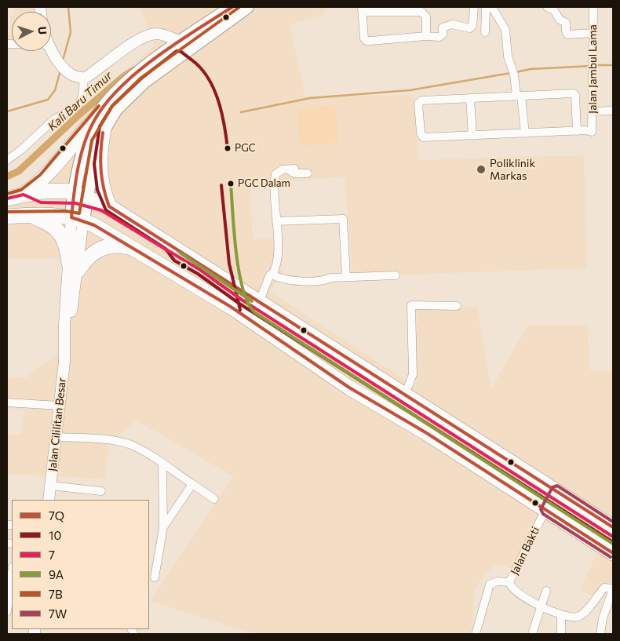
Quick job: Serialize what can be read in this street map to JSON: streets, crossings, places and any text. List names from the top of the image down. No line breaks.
{"streets":{"street":["Jalan Jambul Lama","Jalan Cililitan Besar","Jalan Bakti"]},"water":["Kali Baru Timur"],"places":["PGC","Poliklinik Markas","PGC Dalam"],"lines":["transit line 7Q","transit line 7B","transit line 10","transit line 9A","transit line 7","transit line 7W"],"legend":["7Q","10","7","9A","7B","7W"],"north":"right"}
